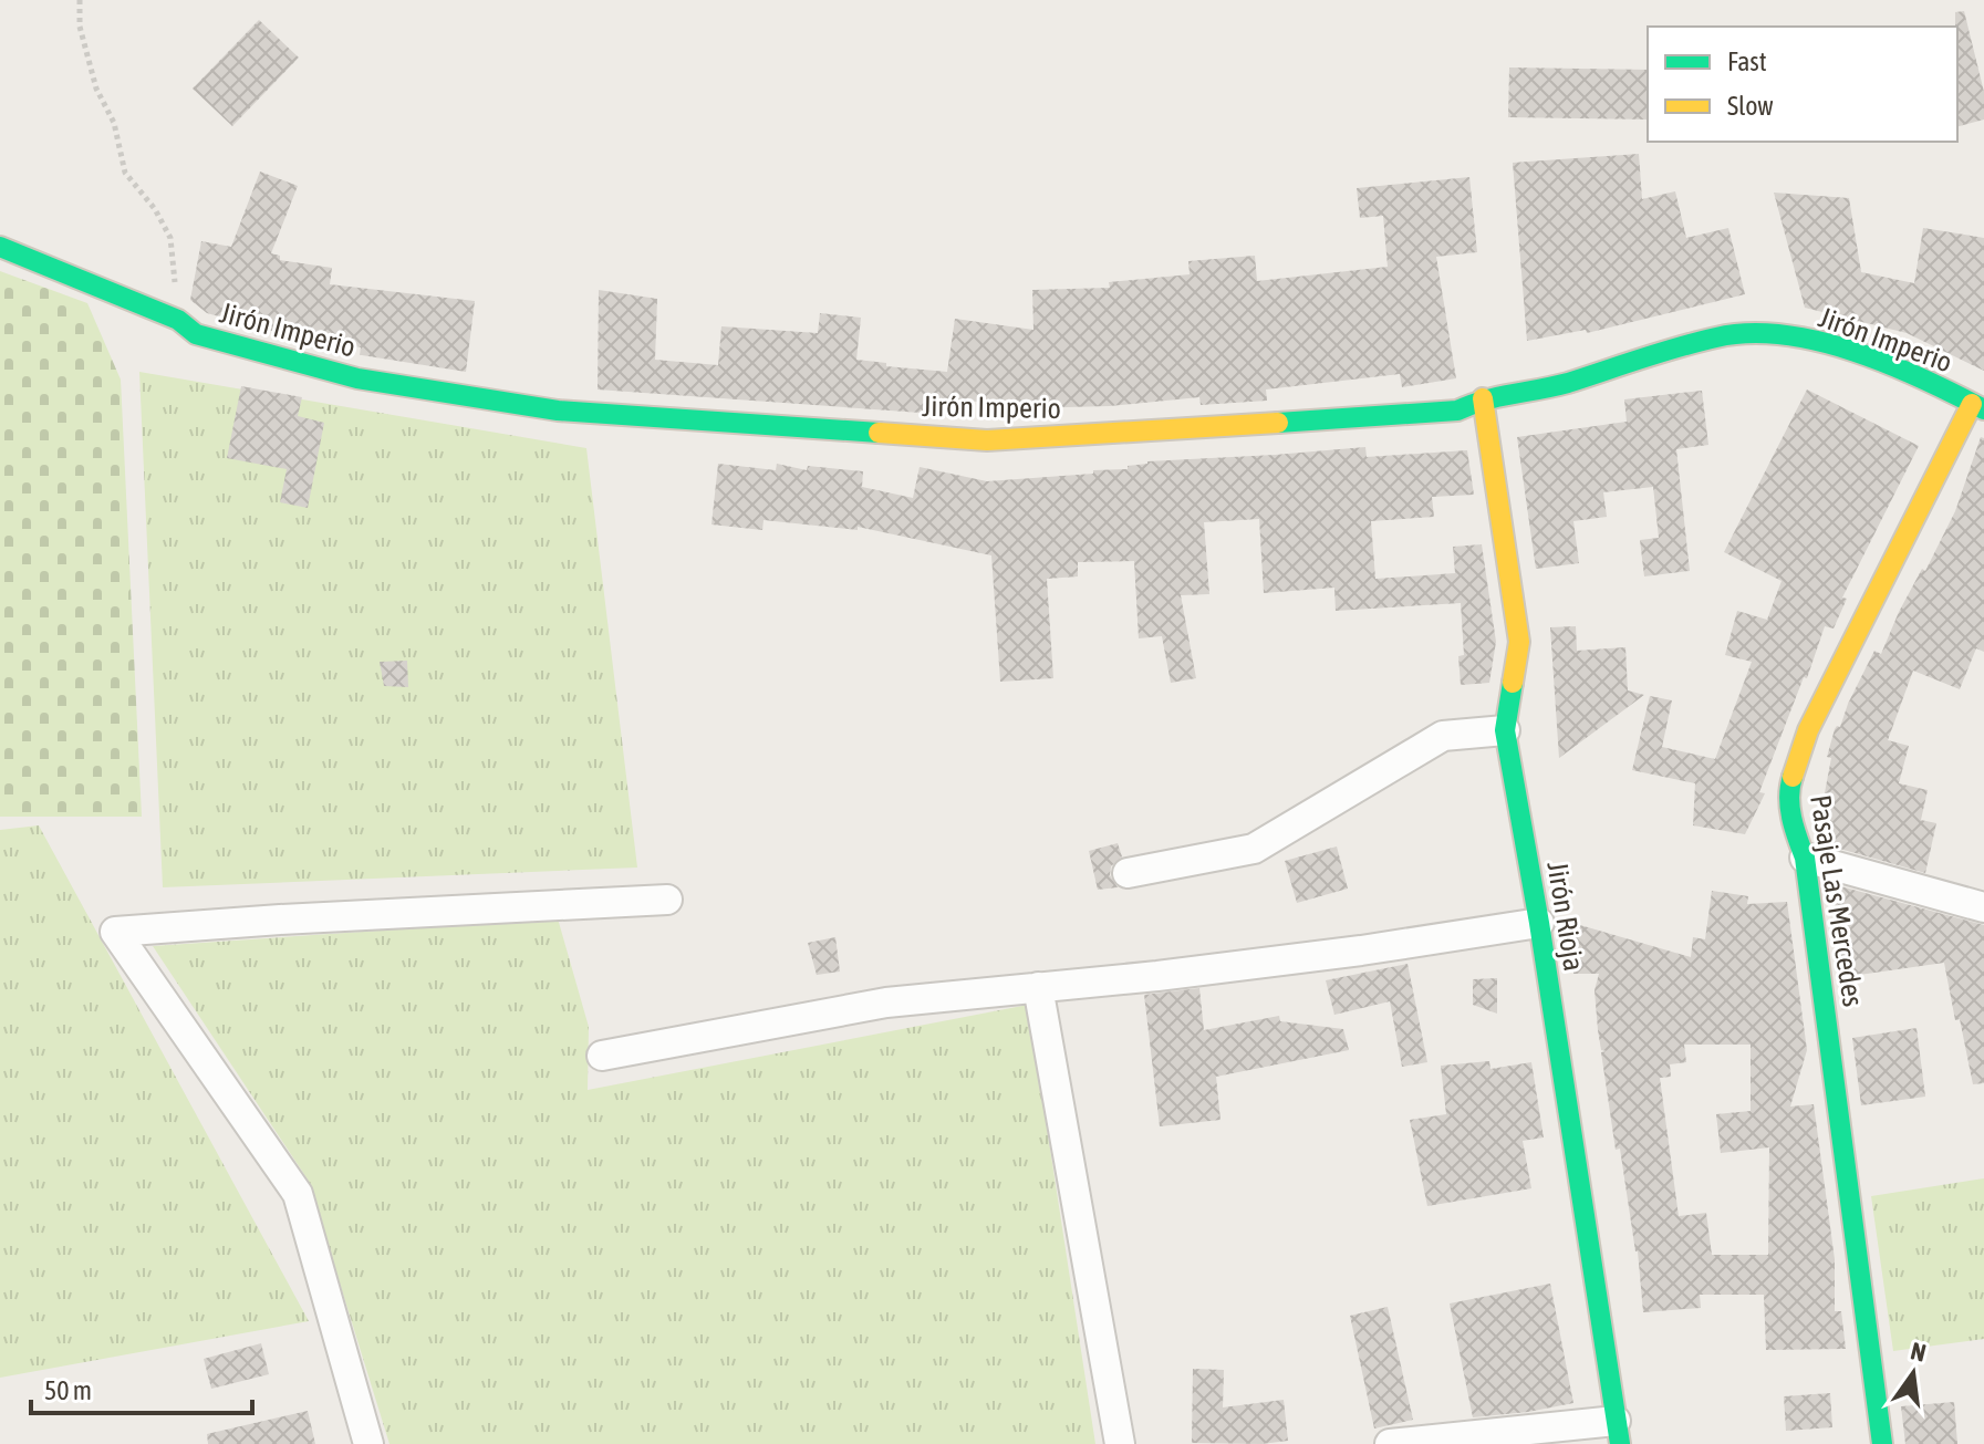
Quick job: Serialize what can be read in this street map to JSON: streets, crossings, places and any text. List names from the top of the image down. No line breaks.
{"streets":{"street":["Jirón Imperio","Pasaje Las Mercedes","Jirón Rioja"]},"crossings":[["Jirón Imperio","Pasaje Las Mercedes"],["Jirón Imperio","Jirón Rioja"]],"legend":["Fast","Slow"],"scale_bar":"50 m","north":"top"}
